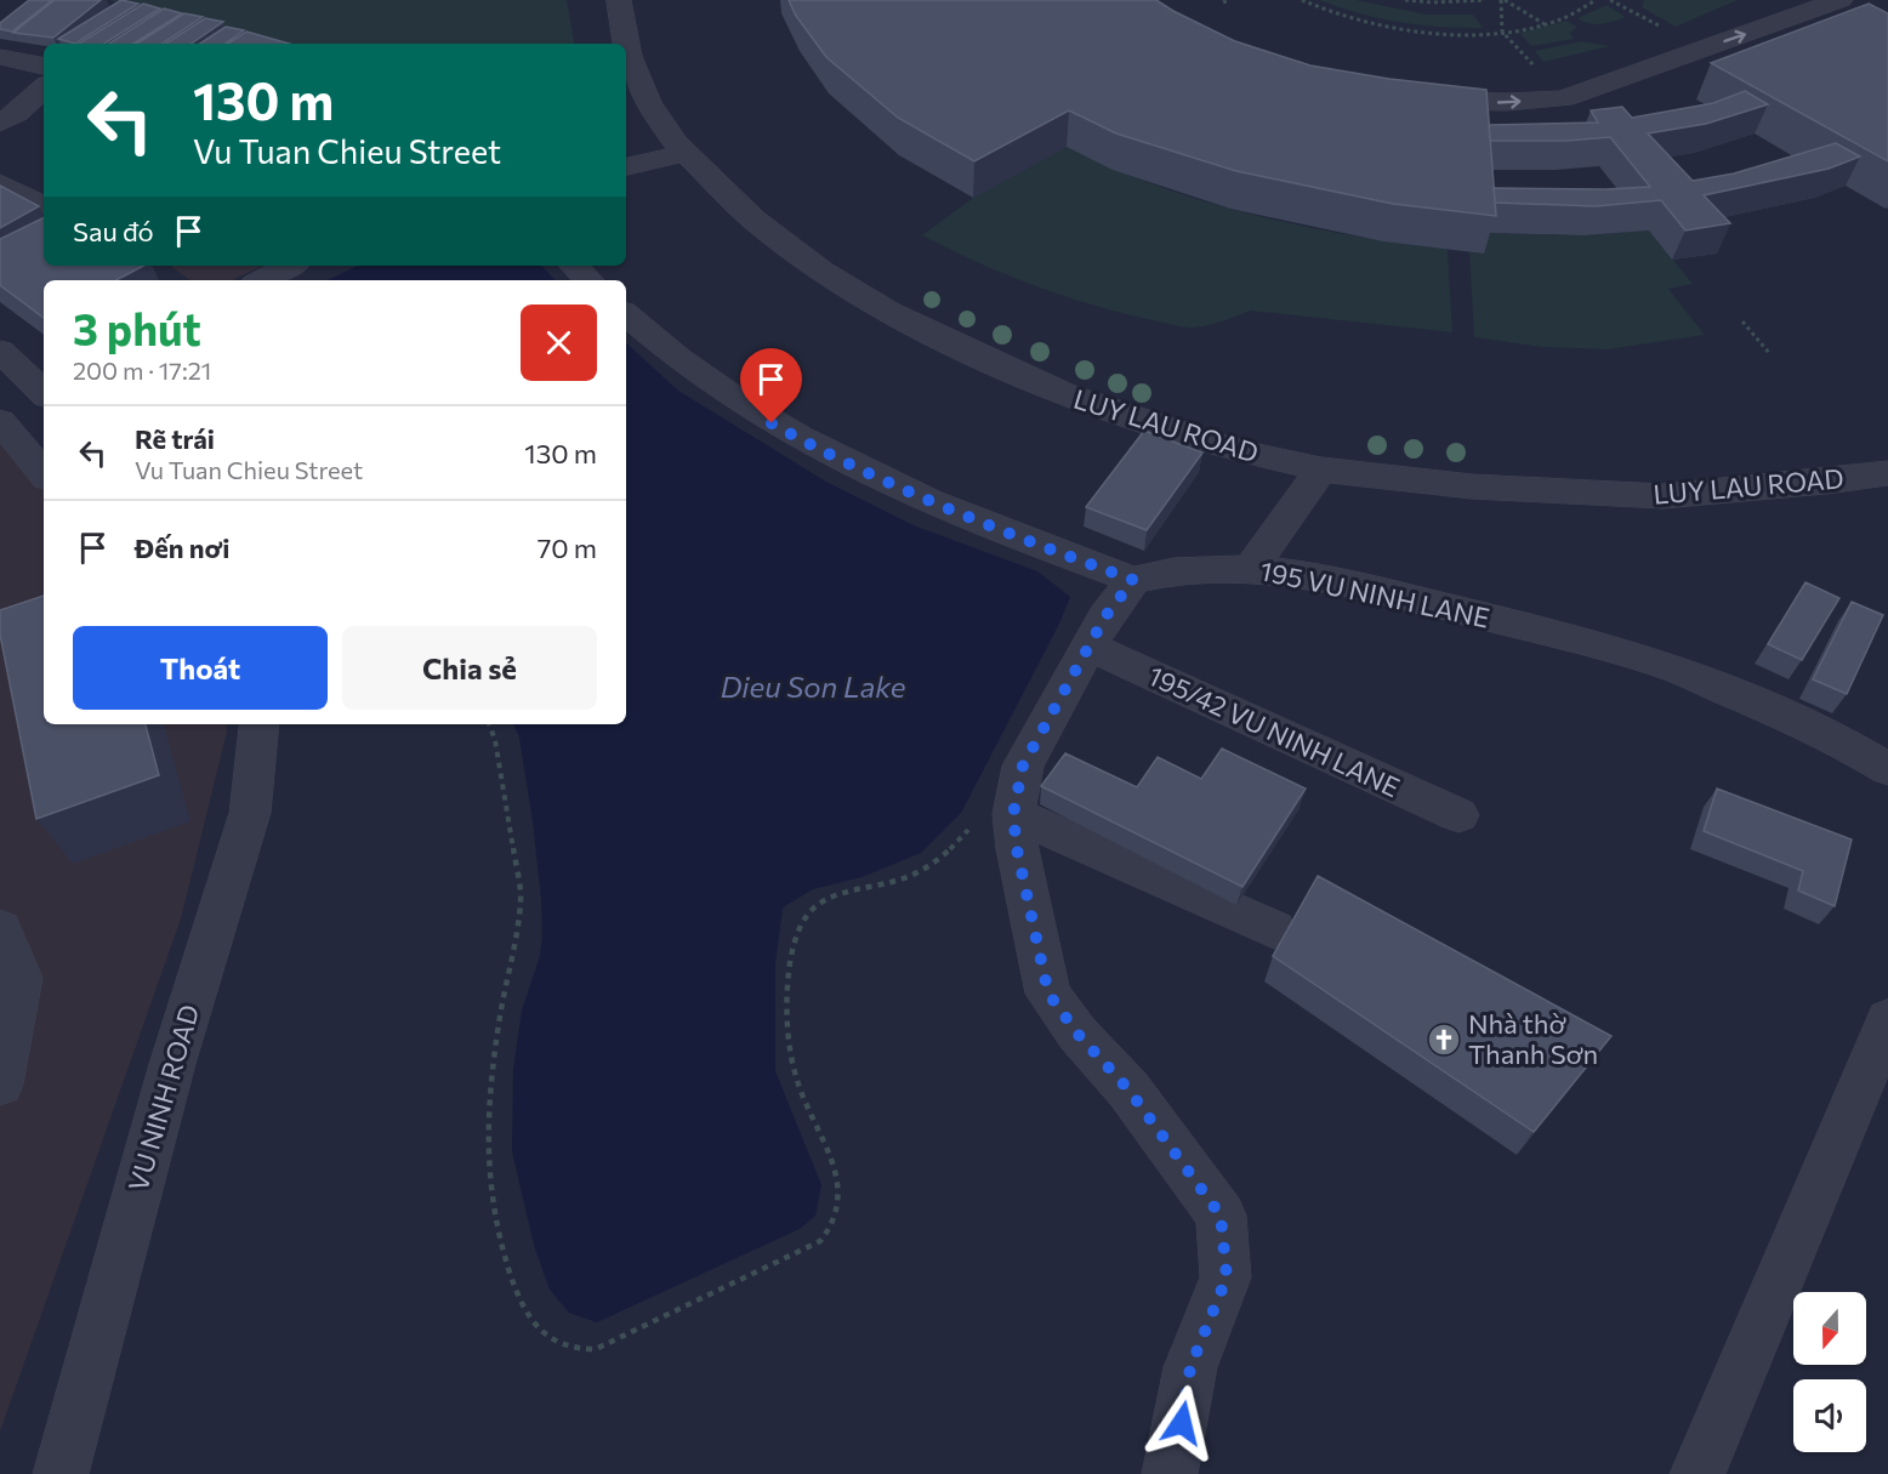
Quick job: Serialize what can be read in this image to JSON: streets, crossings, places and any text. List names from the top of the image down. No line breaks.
{"streets":{"street":["LUY LAU ROAD","195 VU NINH LANE","195/42 VU NINH LANE","VU NINH ROAD"]},"water":["Dieu Son Lake"],"places":{"church":["Nhà thờ Thanh Sơn"]},"north":"bottom","page":{"turn":["130 m","Vu Tuan Chieu Street"],"then":"Sau đó","heading":["3 phút","200 m · 17:21"],"list":[{"name":"Rẽ trái","note":"Vu Tuan Chieu Street","value":"130 m"},{"name":"Đến nơi","value":"70 m"}],"buttons":["Thoát","Chia sẻ"]}}
